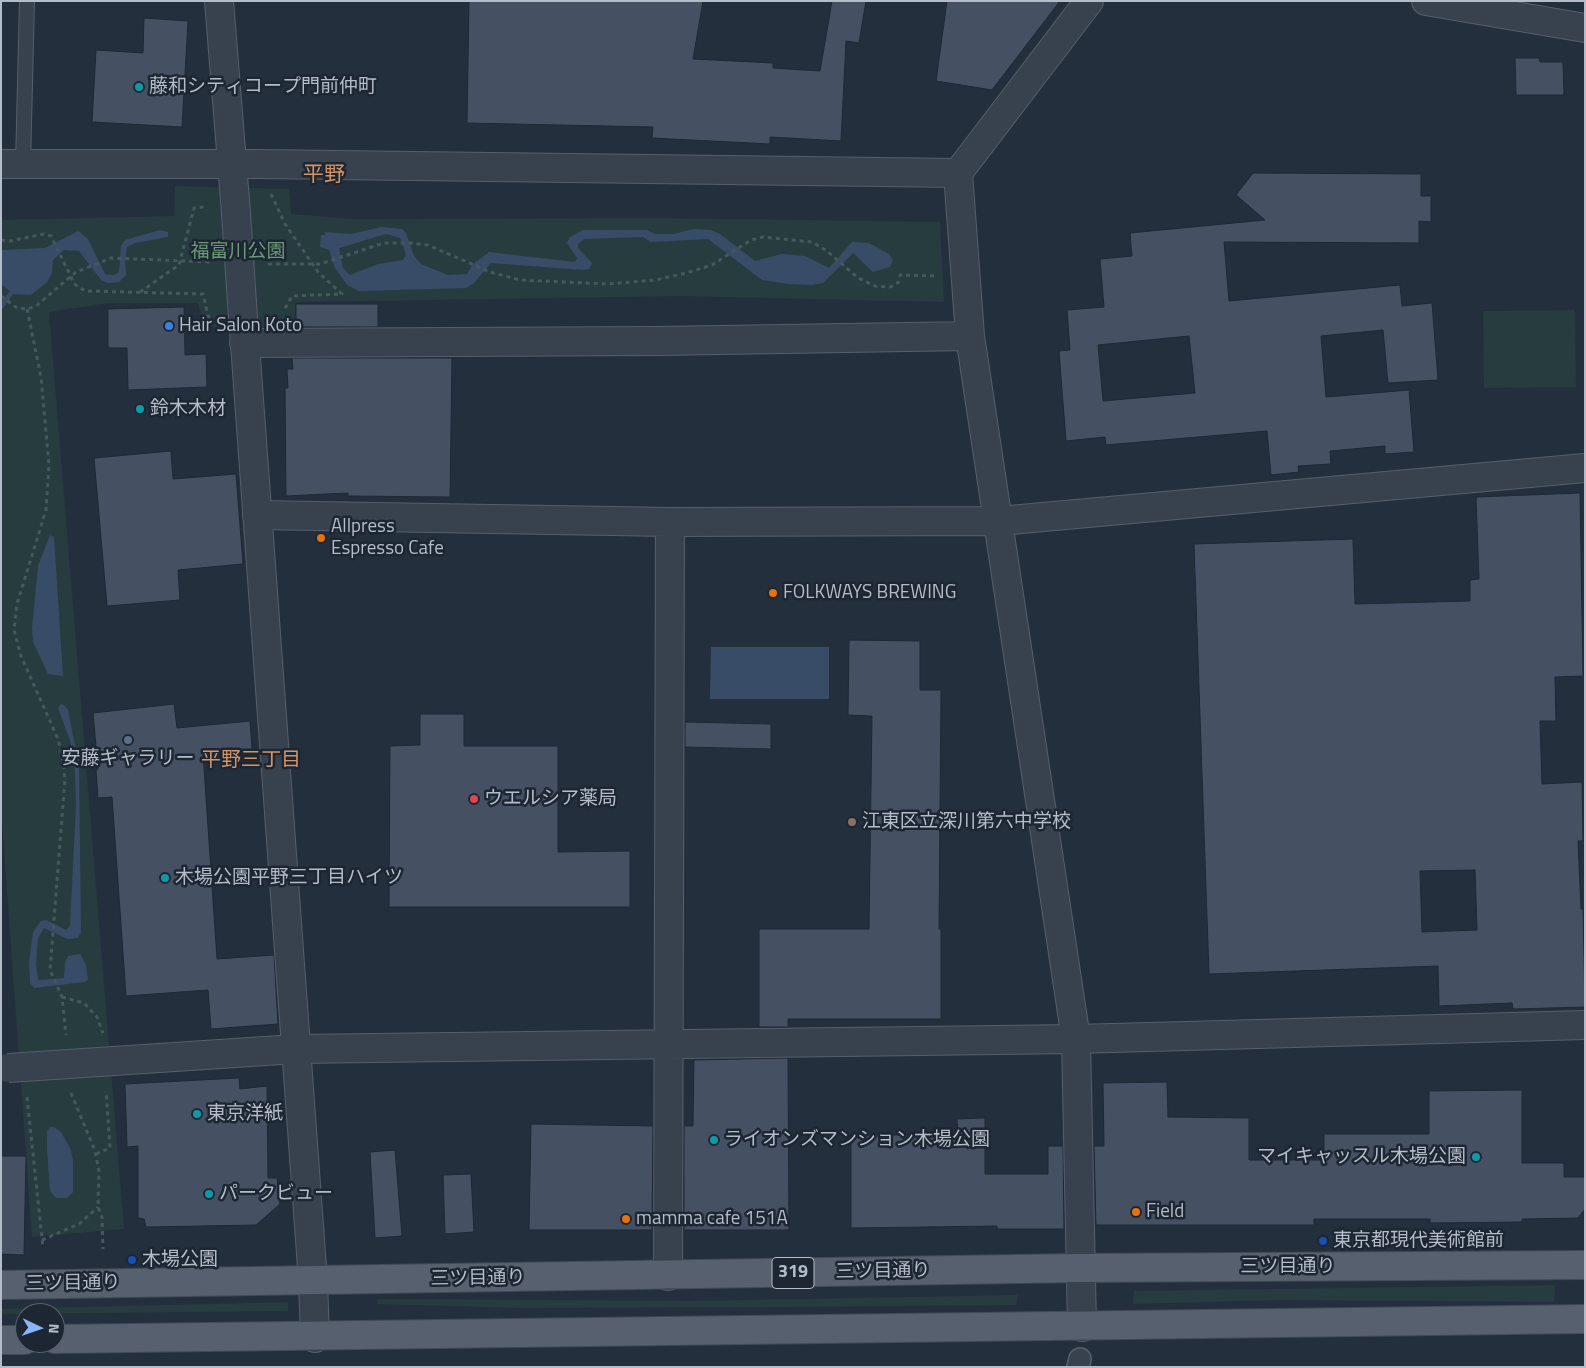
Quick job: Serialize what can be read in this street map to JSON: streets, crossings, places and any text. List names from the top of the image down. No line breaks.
{"streets":{"main road":["三ツ目通り","319"]},"districts":["平野","平野三丁目"],"parks":["福富川公園"],"places":["藤和シティコープ門前仲町","Hair Salon Koto","鈴木木材","Allpress Espresso Cafe","FOLKWAYS BREWING","安藤ギャラリー","ウエルシア薬局","江東区立深川第六中学校","木場公園平野三丁目ハイツ","東京洋紙","ライオンズマンション木場公園","マイキャッスル木場公園","パークビュー","Field","mamma cafe 151A","東京都現代美術館前","木場公園"],"north":"right"}
